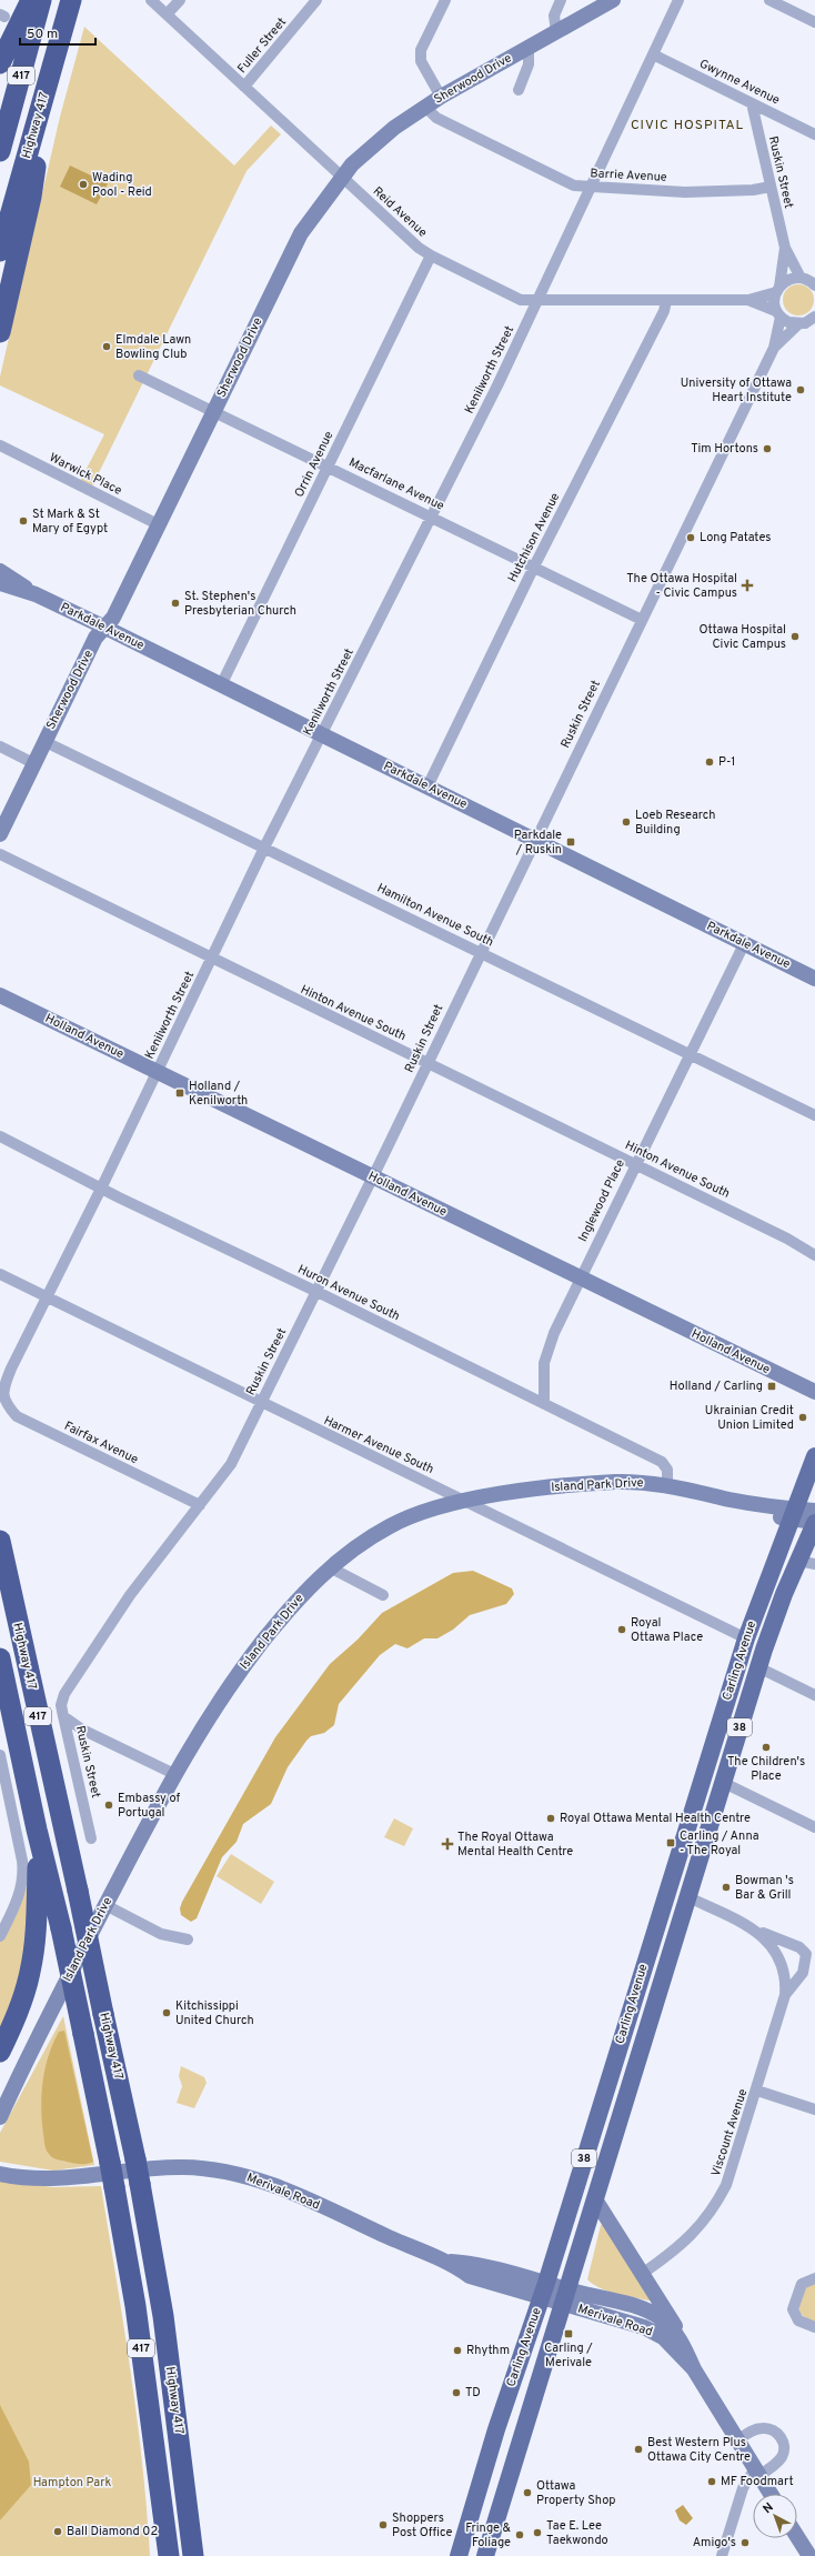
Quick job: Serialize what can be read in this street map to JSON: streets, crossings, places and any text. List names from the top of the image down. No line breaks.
{"streets":{"highway":["417","Highway 417"],"main road":["Sherwood Drive","Parkdale Avenue","Holland Avenue","Island Park Drive","Carling Avenue","38","Merivale Road"],"street":["Fuller Street","Gwynne Avenue","Ruskin Street","Barrie Avenue","Reid Avenue","Kenilworth Street","Orrin Avenue","Warwick Place","Macfarlane Avenue","Hutchison Avenue","Hamilton Avenue South","Hinton Avenue South","Inglewood Place","Huron Avenue South","Fairfax Avenue","Harmer Avenue South","Viscount Avenue"]},"crossings":[["Fuller Street","Reid Avenue"],["Sherwood Drive","Barrie Avenue"],["Sherwood Drive","Reid Avenue"],["Sherwood Drive","Warwick Place"],["Sherwood Drive","Macfarlane Avenue"],["Sherwood Drive","Parkdale Avenue"],["Sherwood Drive","Hamilton Avenue South"],["Gwynne Avenue","Ruskin Street"],["Gwynne Avenue","Kenilworth Street"],["Ruskin Street","Barrie Avenue"],["Ruskin Street","Reid Avenue"],["Ruskin Street","Macfarlane Avenue"],["Ruskin Street","Parkdale Avenue"],["Ruskin Street","Hamilton Avenue South"],["Ruskin Street","Hinton Avenue South"],["Ruskin Street","Holland Avenue"],["Ruskin Street","Huron Avenue South"],["Ruskin Street","Fairfax Avenue"],["Ruskin Street","Harmer Avenue South"],["Ruskin Street","Island Park Drive"],["Barrie Avenue","Kenilworth Street"],["Reid Avenue","Kenilworth Street"],["Reid Avenue","Orrin Avenue"],["Reid Avenue","Hutchison Avenue"],["Kenilworth Street","Macfarlane Avenue"],["Kenilworth Street","Parkdale Avenue"],["Kenilworth Street","Hamilton Avenue South"],["Kenilworth Street","Hinton Avenue South"],["Kenilworth Street","Holland Avenue"],["Kenilworth Street","Huron Avenue South"],["Kenilworth Street","Fairfax Avenue"],["Kenilworth Street","Harmer Avenue South"],["Orrin Avenue","Macfarlane Avenue"],["Orrin Avenue","Parkdale Avenue"],["Macfarlane Avenue","Hutchison Avenue"],["Hutchison Avenue","Parkdale Avenue"],["Parkdale Avenue","Inglewood Place"],["Hamilton Avenue South","Inglewood Place"],["Hinton Avenue South","Inglewood Place"],["Holland Avenue","Inglewood Place"],["Inglewood Place","Huron Avenue South"],["Huron Avenue South","Island Park Drive"],["Harmer Avenue South","Island Park Drive"],["Harmer Avenue South","Carling Avenue"],["Island Park Drive","Carling Avenue"],["Carling Avenue","Viscount Avenue"],["Carling Avenue","Merivale Road"]],"districts":["CIVIC HOSPITAL"],"parks":["Hampton Park"],"places":{"other":["Wading Pool - Reid","Elmdale Lawn Bowling Club","University of Ottawa Heart Institute","Tim Hortons","St Mark & St Mary of Egypt","Long Patates","St. Stephen's Presbyterian Church","Ottawa Hospital Civic Campus","P-1","Loeb Research Building","Ukrainian Credit Union Limited","Royal Ottawa Place","The Children's Place","Embassy of Portugal","Royal Ottawa Mental Health Centre","Bowman 's Bar & Grill","Kitchissippi United Church","Rhythm","TD","Best Western Plus Ottawa City Centre","MF Foodmart","Ottawa Property Shop","Shoppers Post Office","Ball Diamond 02","Tae E. Lee Taekwondo","Fringe & Foliage","Amigo's"],"health":["The Ottawa Hospital - Civic Campus","The Royal Ottawa Mental Health Centre"],"transit":["Parkdale / Ruskin","Holland / Kenilworth","Holland / Carling","Carling / Anna - The Royal","Carling / Merivale"]},"scale_bar":"50 m","north":"top left"}
